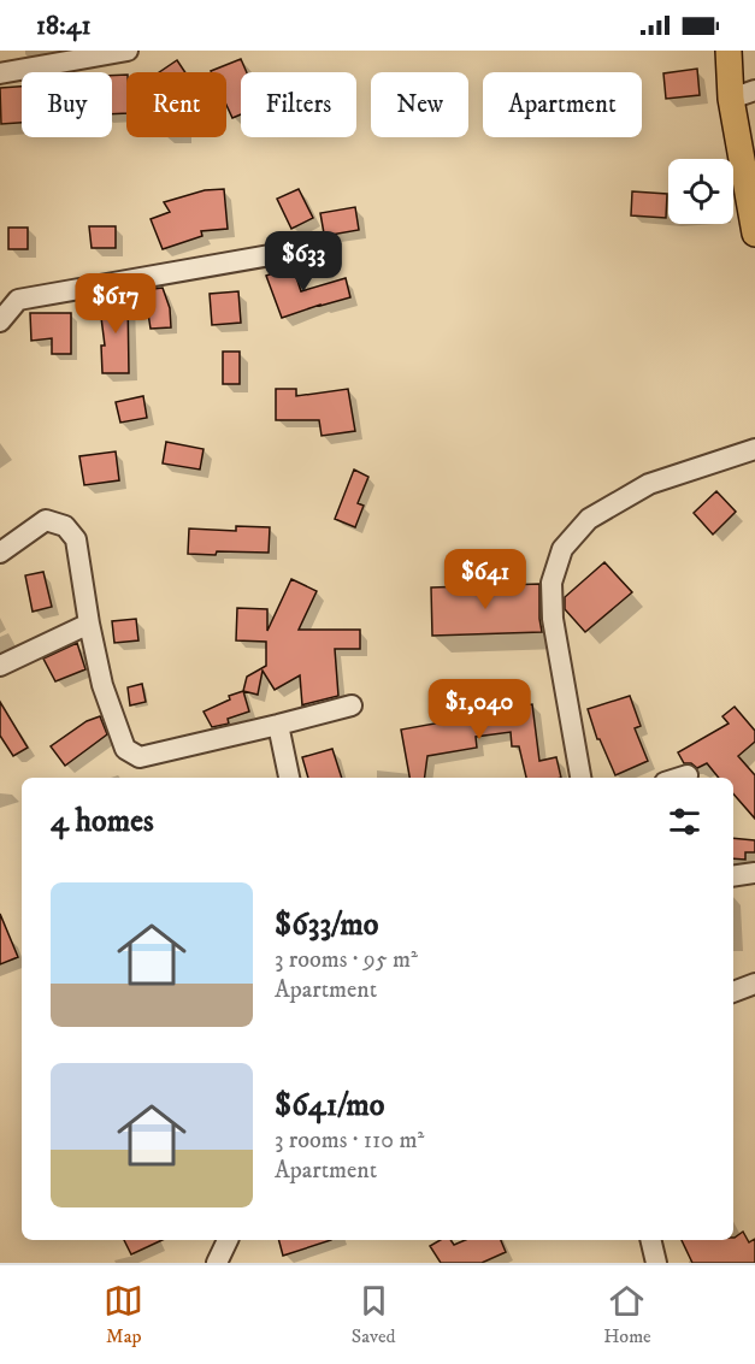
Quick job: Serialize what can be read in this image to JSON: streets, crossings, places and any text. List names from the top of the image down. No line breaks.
{"page":{"status":"18:41","chip":["Buy","Rent","Filters","New","Apartment"],"price":["$633","$617","$641","$1,040"],"heading":"4 homes","list":[{"name":"$633/mo","note":"3 rooms · 95 m² · Apartment"},{"name":"$641/mo","note":"3 rooms · 110 m² · Apartment"}],"tabs":["Map","Saved","Home"]}}
